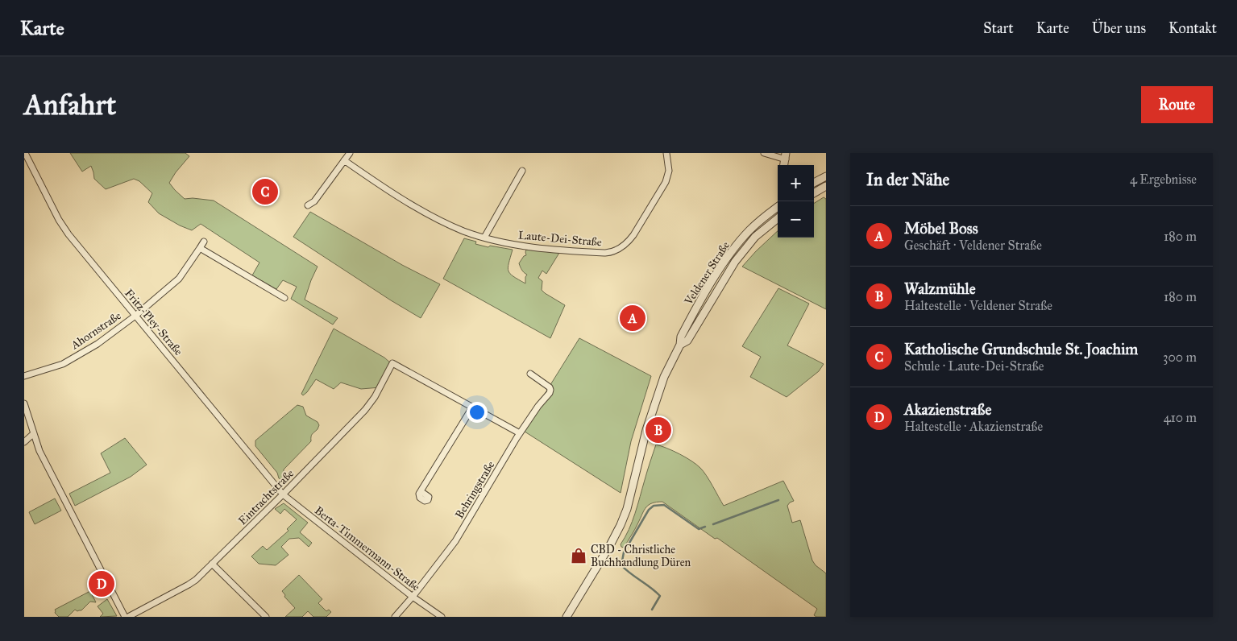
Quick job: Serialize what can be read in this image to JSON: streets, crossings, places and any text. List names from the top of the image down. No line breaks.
{"streets":{"street":["Laute-Dei-Straße","Veldener Straße","Fritz-Pley-Straße","Ahornstraße","Behringstraße","Eintrachtstraße","Berta-Timmermann-Straße"]},"crossings":[["Fritz-Pley-Straße","Ahornstraße"],["Fritz-Pley-Straße","Eintrachtstraße"],["Fritz-Pley-Straße","Berta-Timmermann-Straße"],["Behringstraße","Berta-Timmermann-Straße"],["Eintrachtstraße","Berta-Timmermann-Straße"]],"places":{"shop":["CBD - Christliche Buchhandlung Düren"]},"page":{"header":"Karte","nav":["Start","Karte","Über uns","Kontakt"],"buttons":"Route","title":"Anfahrt","heading":["In der Nähe","4 Ergebnisse"],"map_buttons":["+","−"],"pins":["C","A","B","D"],"list":[{"mark":"A","name":"Möbel Boss","note":"Geschäft · Veldener Straße","value":"180 m"},{"mark":"B","name":"Walzmühle","note":"Haltestelle · Veldener Straße","value":"180 m"},{"mark":"C","name":"Katholische Grundschule St. Joachim","note":"Schule · Laute-Dei-Straße","value":"300 m"},{"mark":"D","name":"Akazienstraße","note":"Haltestelle · Akazienstraße","value":"410 m"}]}}
